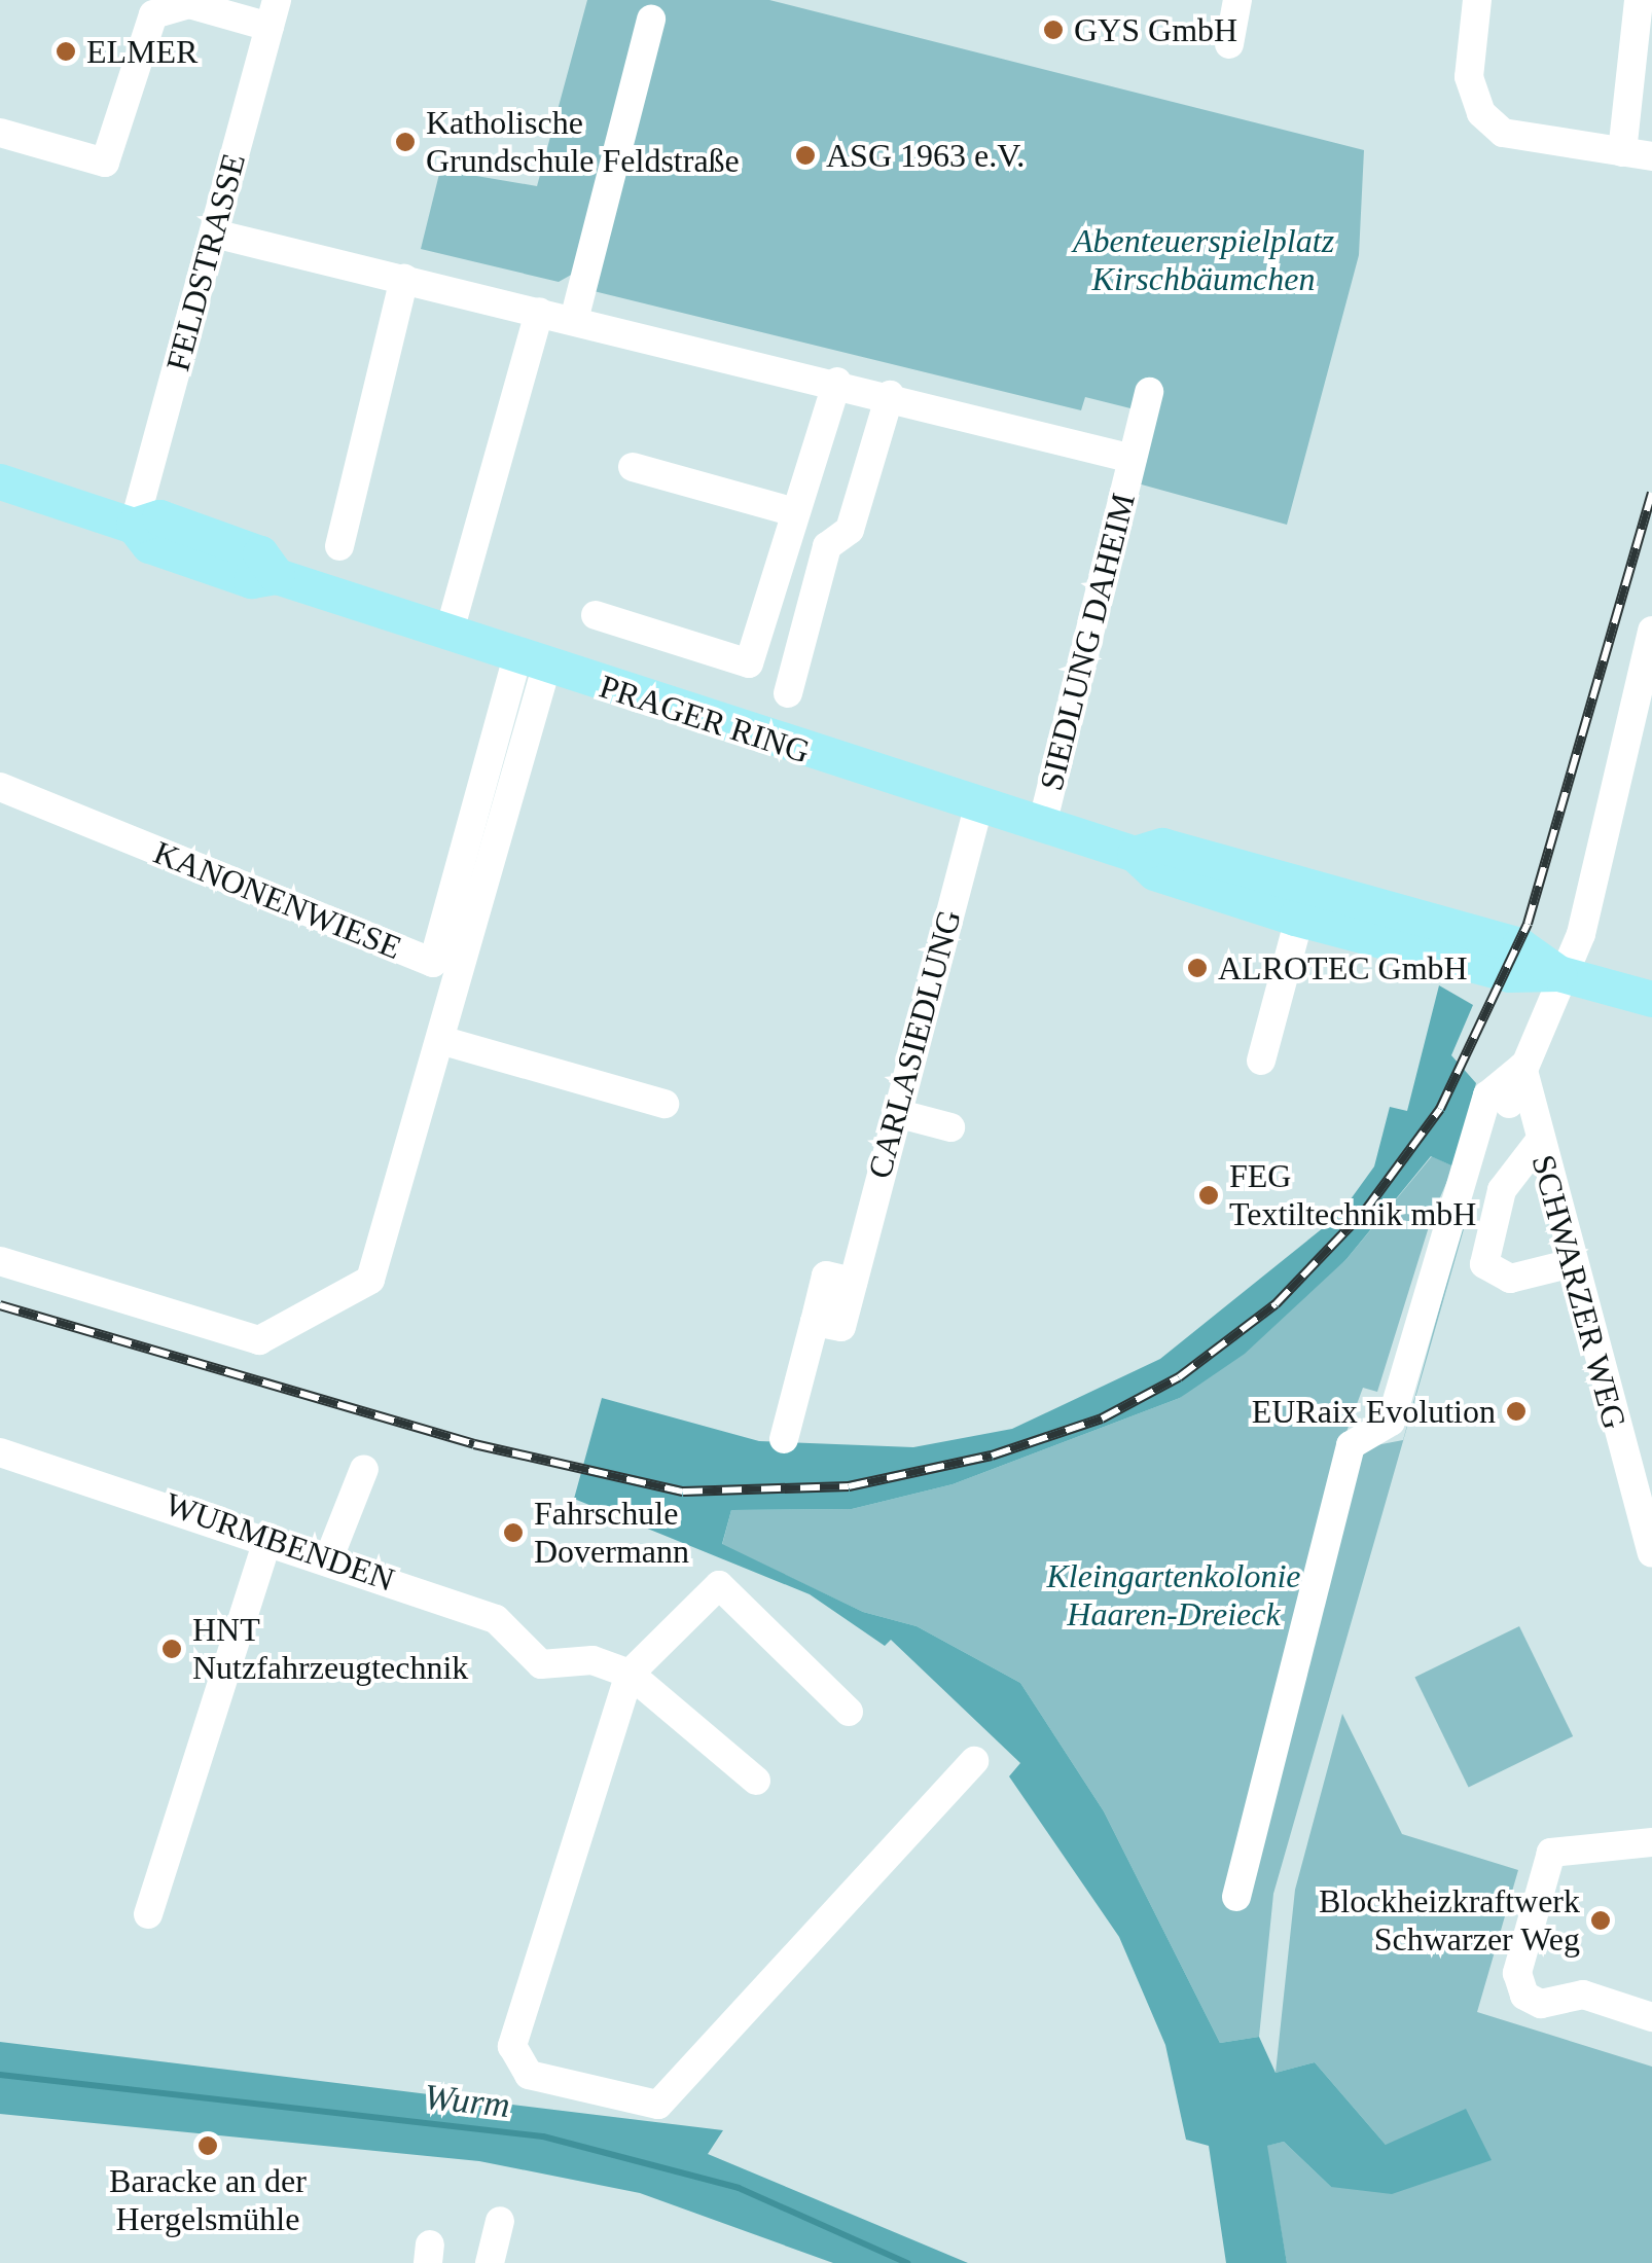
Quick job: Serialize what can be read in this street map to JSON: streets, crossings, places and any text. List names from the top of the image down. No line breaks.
{"streets":{"main road":["PRAGER RING"],"street":["FELDSTRASSE","SIEDLUNG DAHEIM","KANONENWIESE","CARLASIEDLUNG","SCHWARZER WEG","WURMBENDEN"]},"crossings":[["FELDSTRASSE","PRAGER RING"],["SIEDLUNG DAHEIM","PRAGER RING"],["PRAGER RING","KANONENWIESE"],["PRAGER RING","CARLASIEDLUNG"]],"water":["Wurm"],"parks":["Abenteuerspielplatz Kirschbäumchen","Kleingartenkolonie Haaren-Dreieck"],"places":["GYS GmbH","ELMER","Katholische Grundschule Feldstraße","ASG 1963 e.V.","ALROTEC GmbH","FEG Textiltechnik mbH","EURaix Evolution","Fahrschule Dovermann","HNT Nutzfahrzeugtechnik","Blockheizkraftwerk Schwarzer Weg","Baracke an der Hergelsmühle"]}
